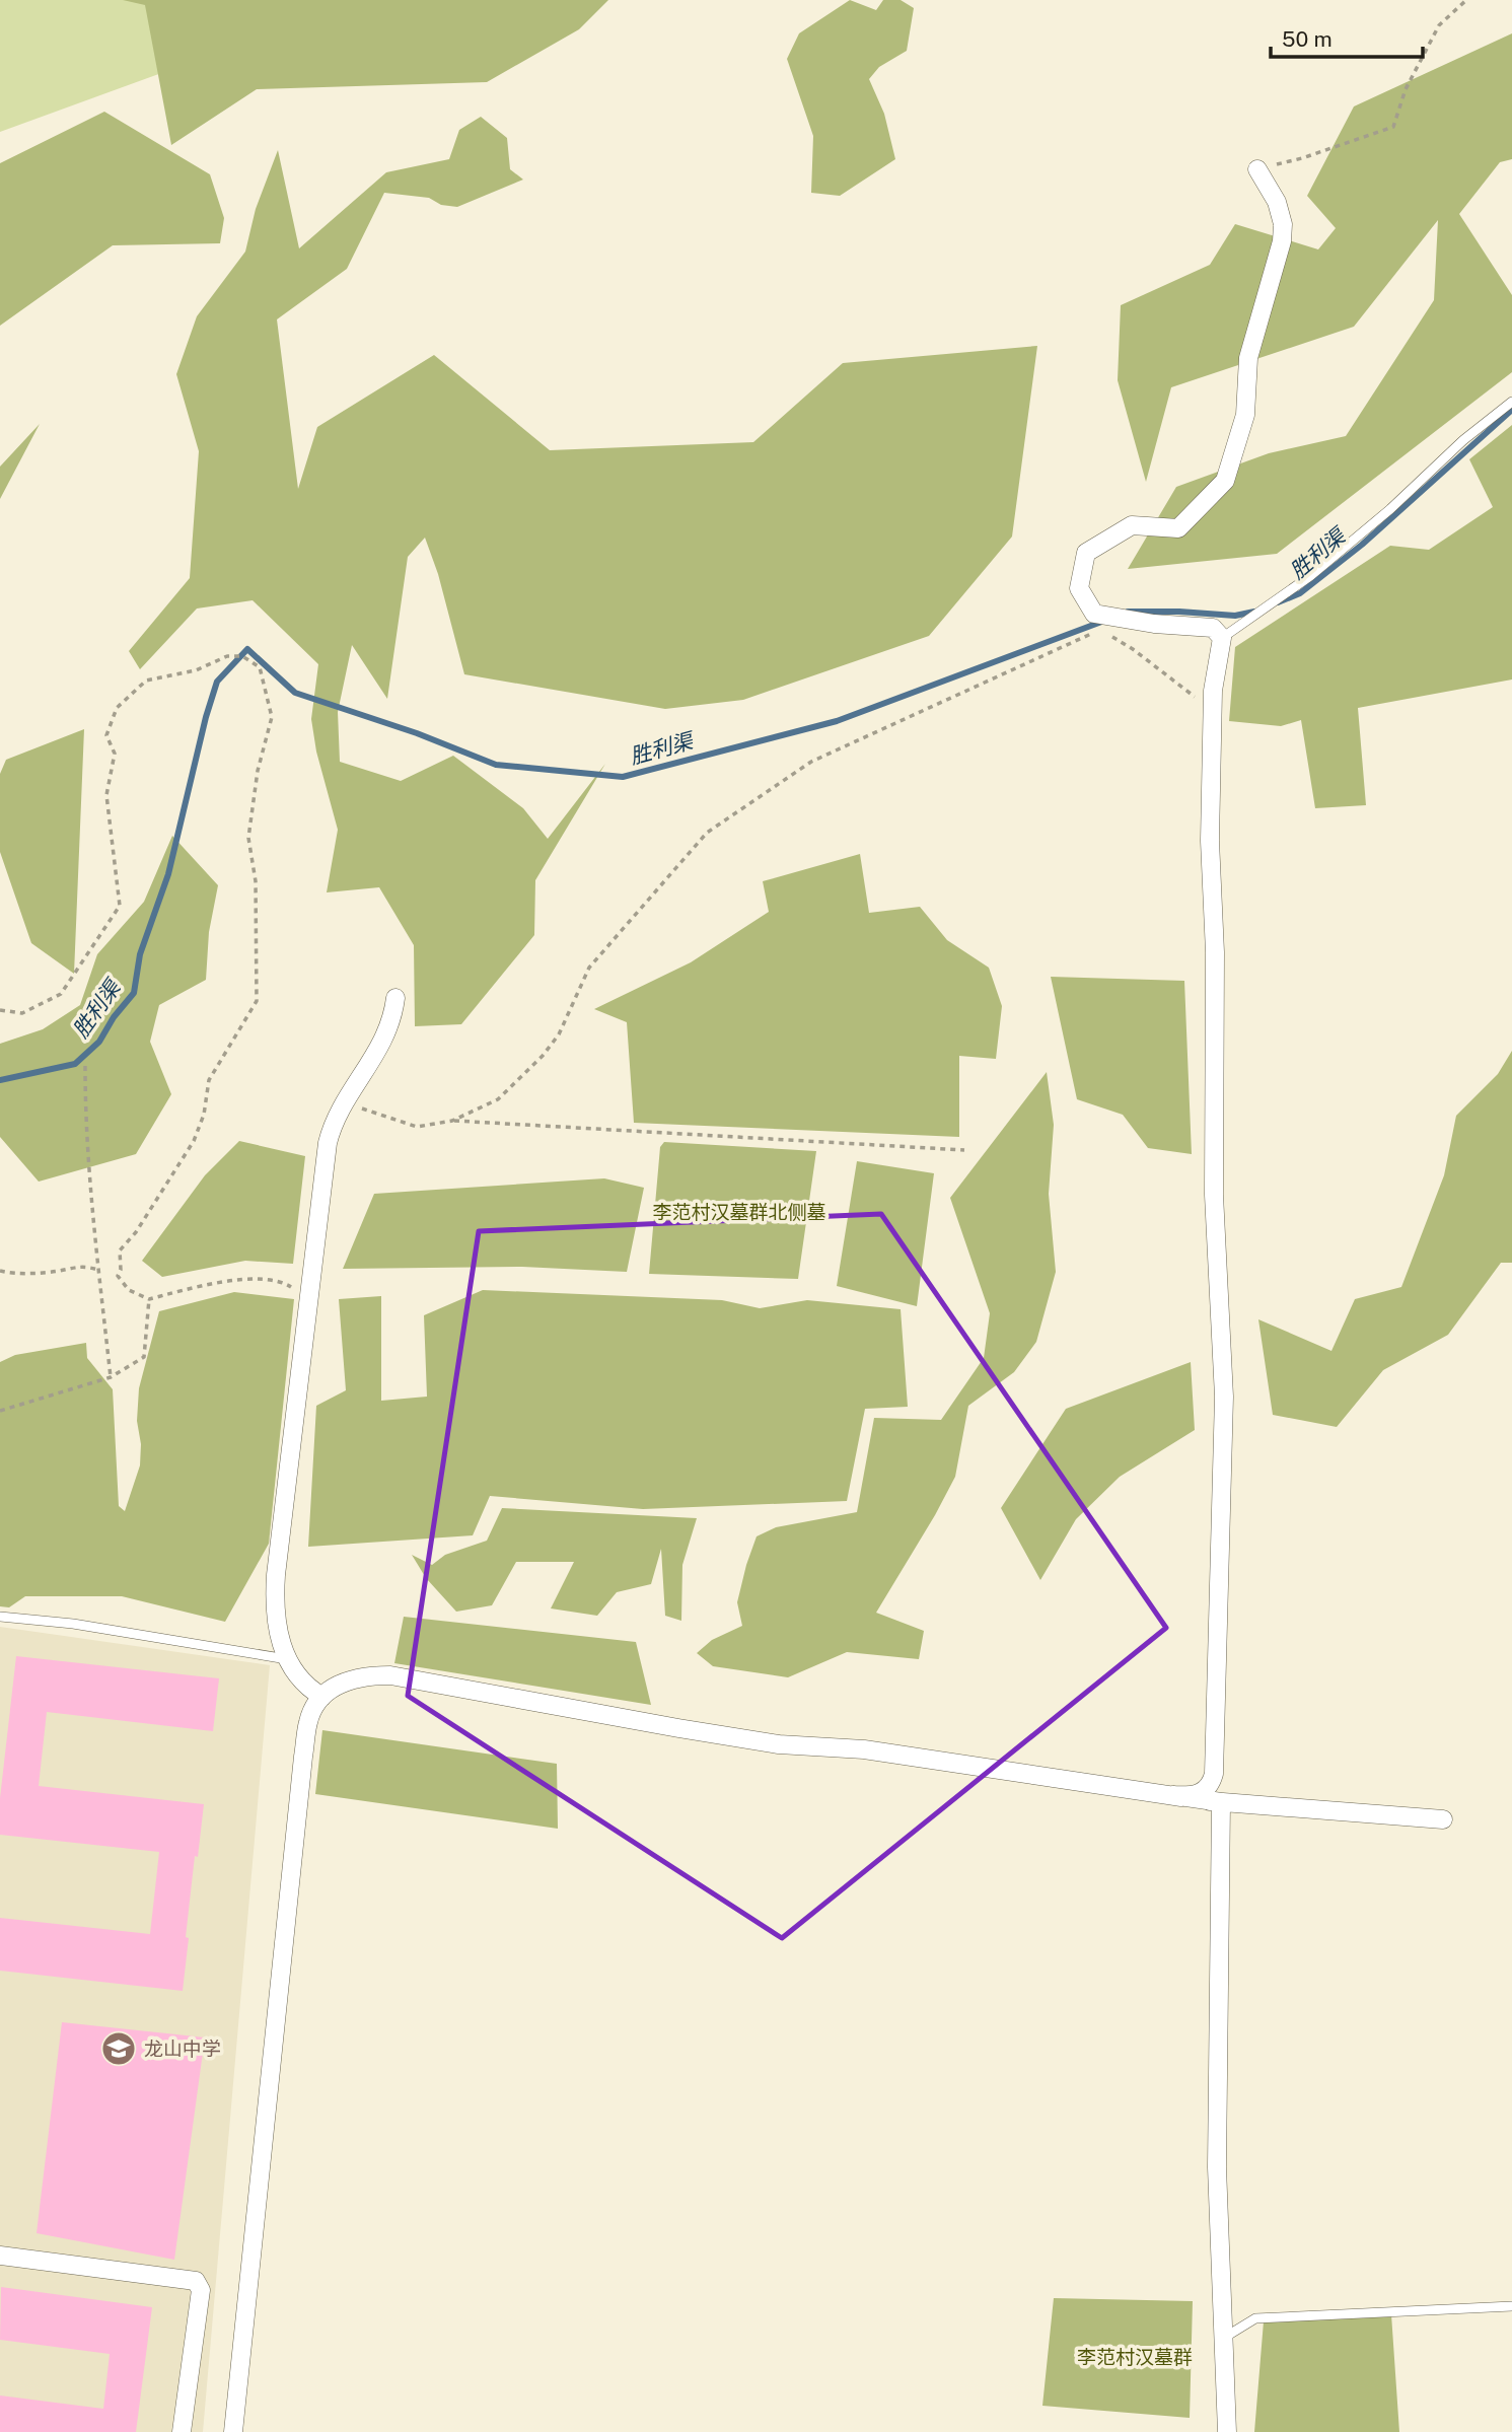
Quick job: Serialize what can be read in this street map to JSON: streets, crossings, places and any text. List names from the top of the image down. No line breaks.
{"water":["胜利渠"],"parks":["李范村汉墓群北侧墓","李范村汉墓群"],"places":{"school or university":["龙山中学"]},"scale_bar":"50 m"}
